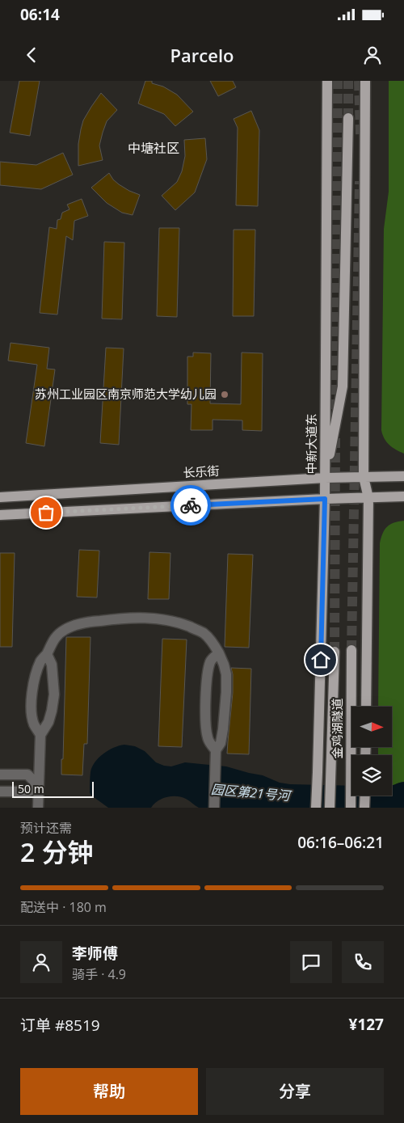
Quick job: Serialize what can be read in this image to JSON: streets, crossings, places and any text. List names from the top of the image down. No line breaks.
{"streets":{"main road":["中新大道东","长乐街","金鸡湖隧道"]},"crossings":[["中新大道东","长乐街"]],"districts":["中塘社区"],"water":["园区第21号河"],"places":["苏州工业园区南京师范大学幼儿园"],"scale_bar":"50 m","north":"right","page":{"status":"06:14","header":"Parcelo","scale":"50 m","heading":["2 分钟","预计还需","06:16–06:21"],"panel":["李师傅","骑手 · 4.9","订单 #8519","¥127"],"bar":"配送中 · 180 m","buttons":["帮助","分享"]}}
